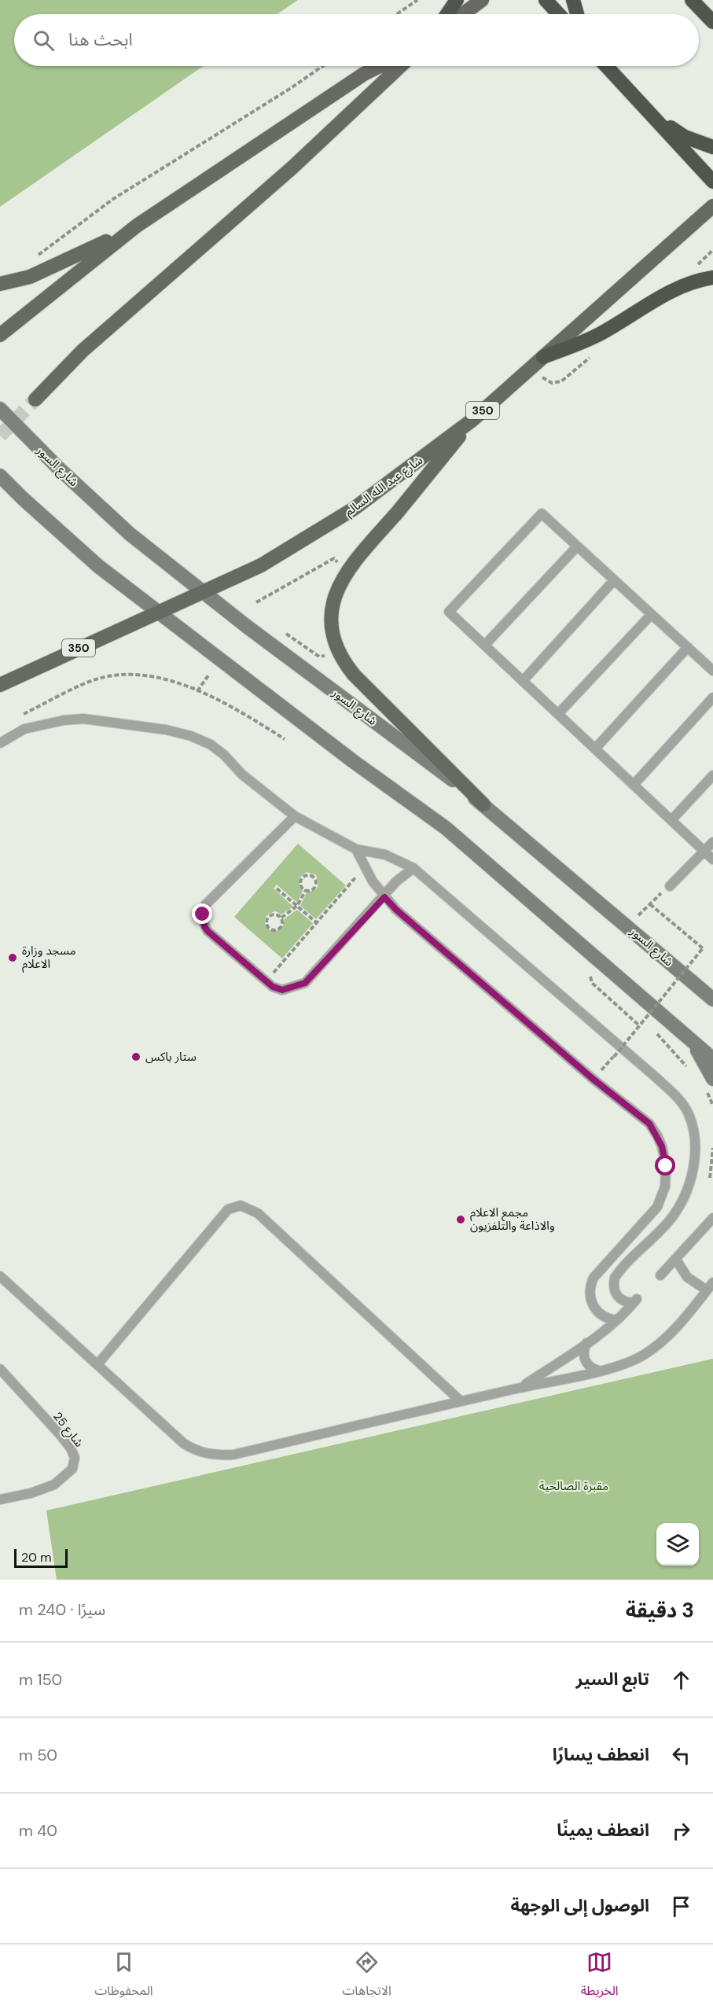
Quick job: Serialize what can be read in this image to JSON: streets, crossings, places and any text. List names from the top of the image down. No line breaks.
{"streets":{"main road":["350","شارع السور","شارع عبد الله السالم"],"lane":["شارع 25"]},"crossings":[["شارع السور","شارع عبد الله السالم"]],"parks":["مقبرة الصالحية"],"places":["مسجد وزارة الاعلام","ستار باكس","مجمع الاعلام والاذاعة والتلفزيون"],"scale_bar":"20 m","page":{"search":"ابحث هنا","scale":"20 m","heading":["3 دقيقة","سيرًا · 240 m"],"list":[["تابع السير","150 m"],["انعطف يسارًا","50 m"],["انعطف يمينًا","40 m"],"الوصول إلى الوجهة"],"nav":["الخريطة","الاتجاهات","المحفوظات"]}}
